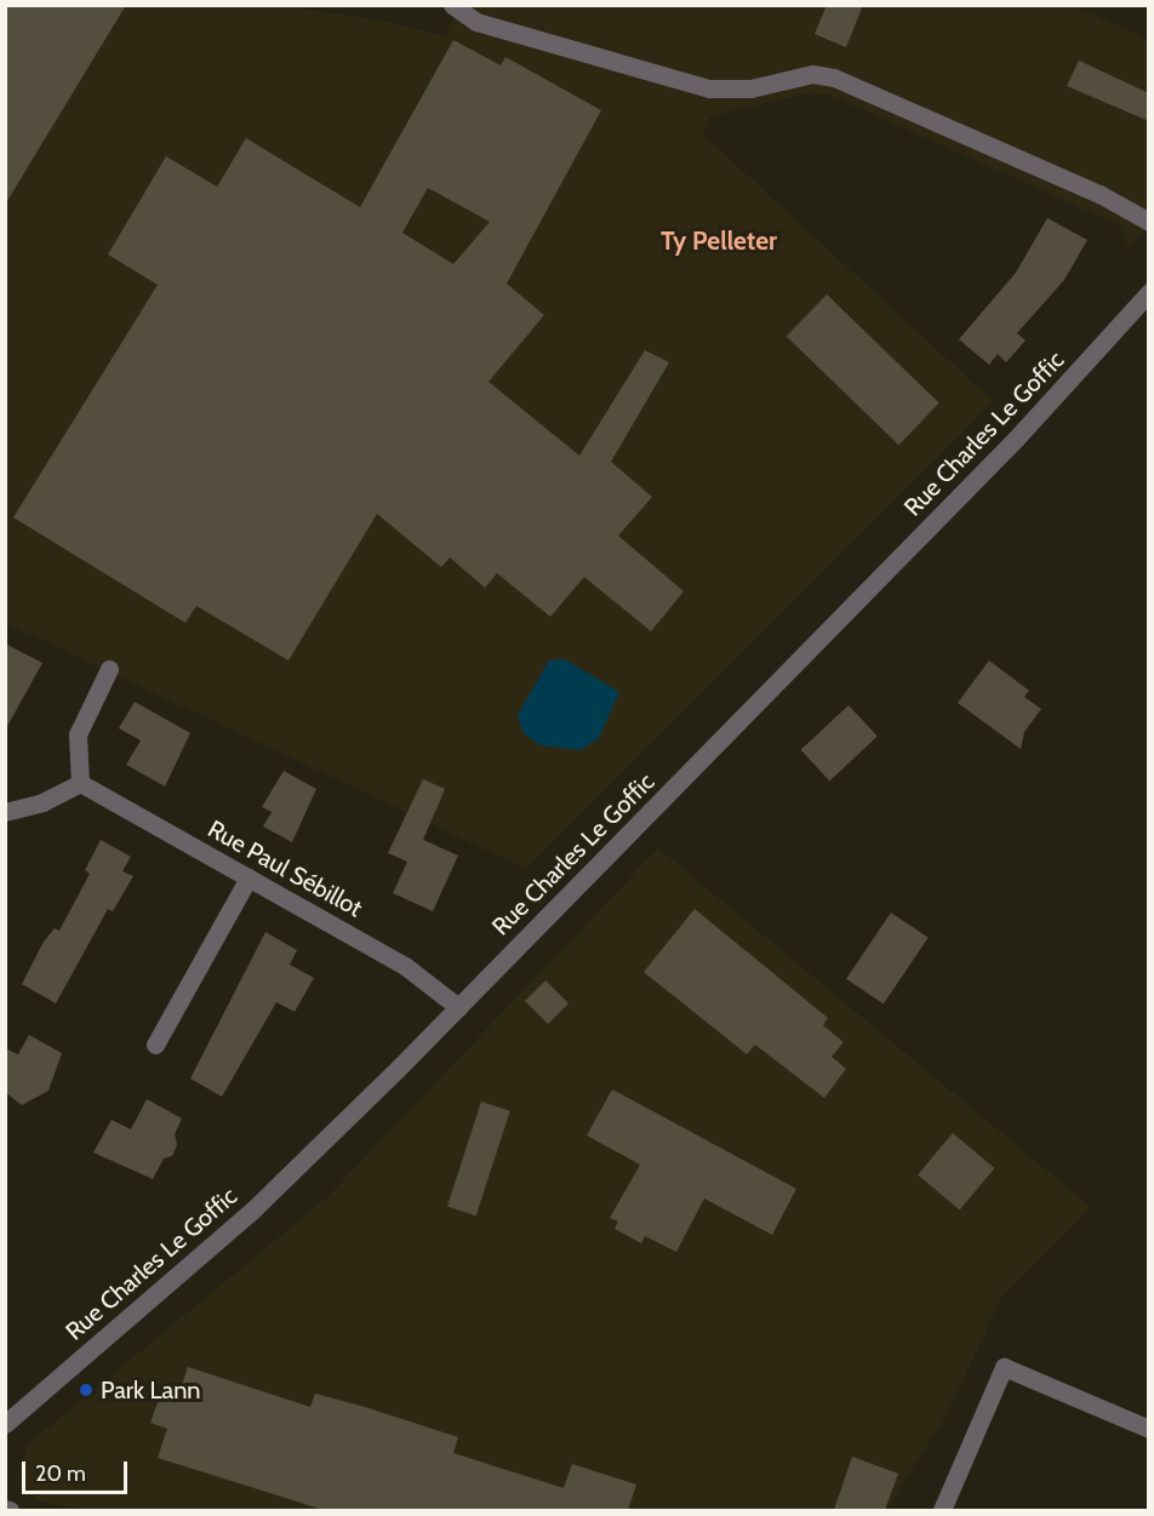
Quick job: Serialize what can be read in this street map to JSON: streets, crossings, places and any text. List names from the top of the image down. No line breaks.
{"streets":{"street":["Rue Charles Le Goffic","Rue Paul Sébillot"]},"crossings":[["Rue Charles Le Goffic","Rue Paul Sébillot"]],"districts":["Ty Pelleter"],"places":["Park Lann"],"scale_bar":"20 m"}
